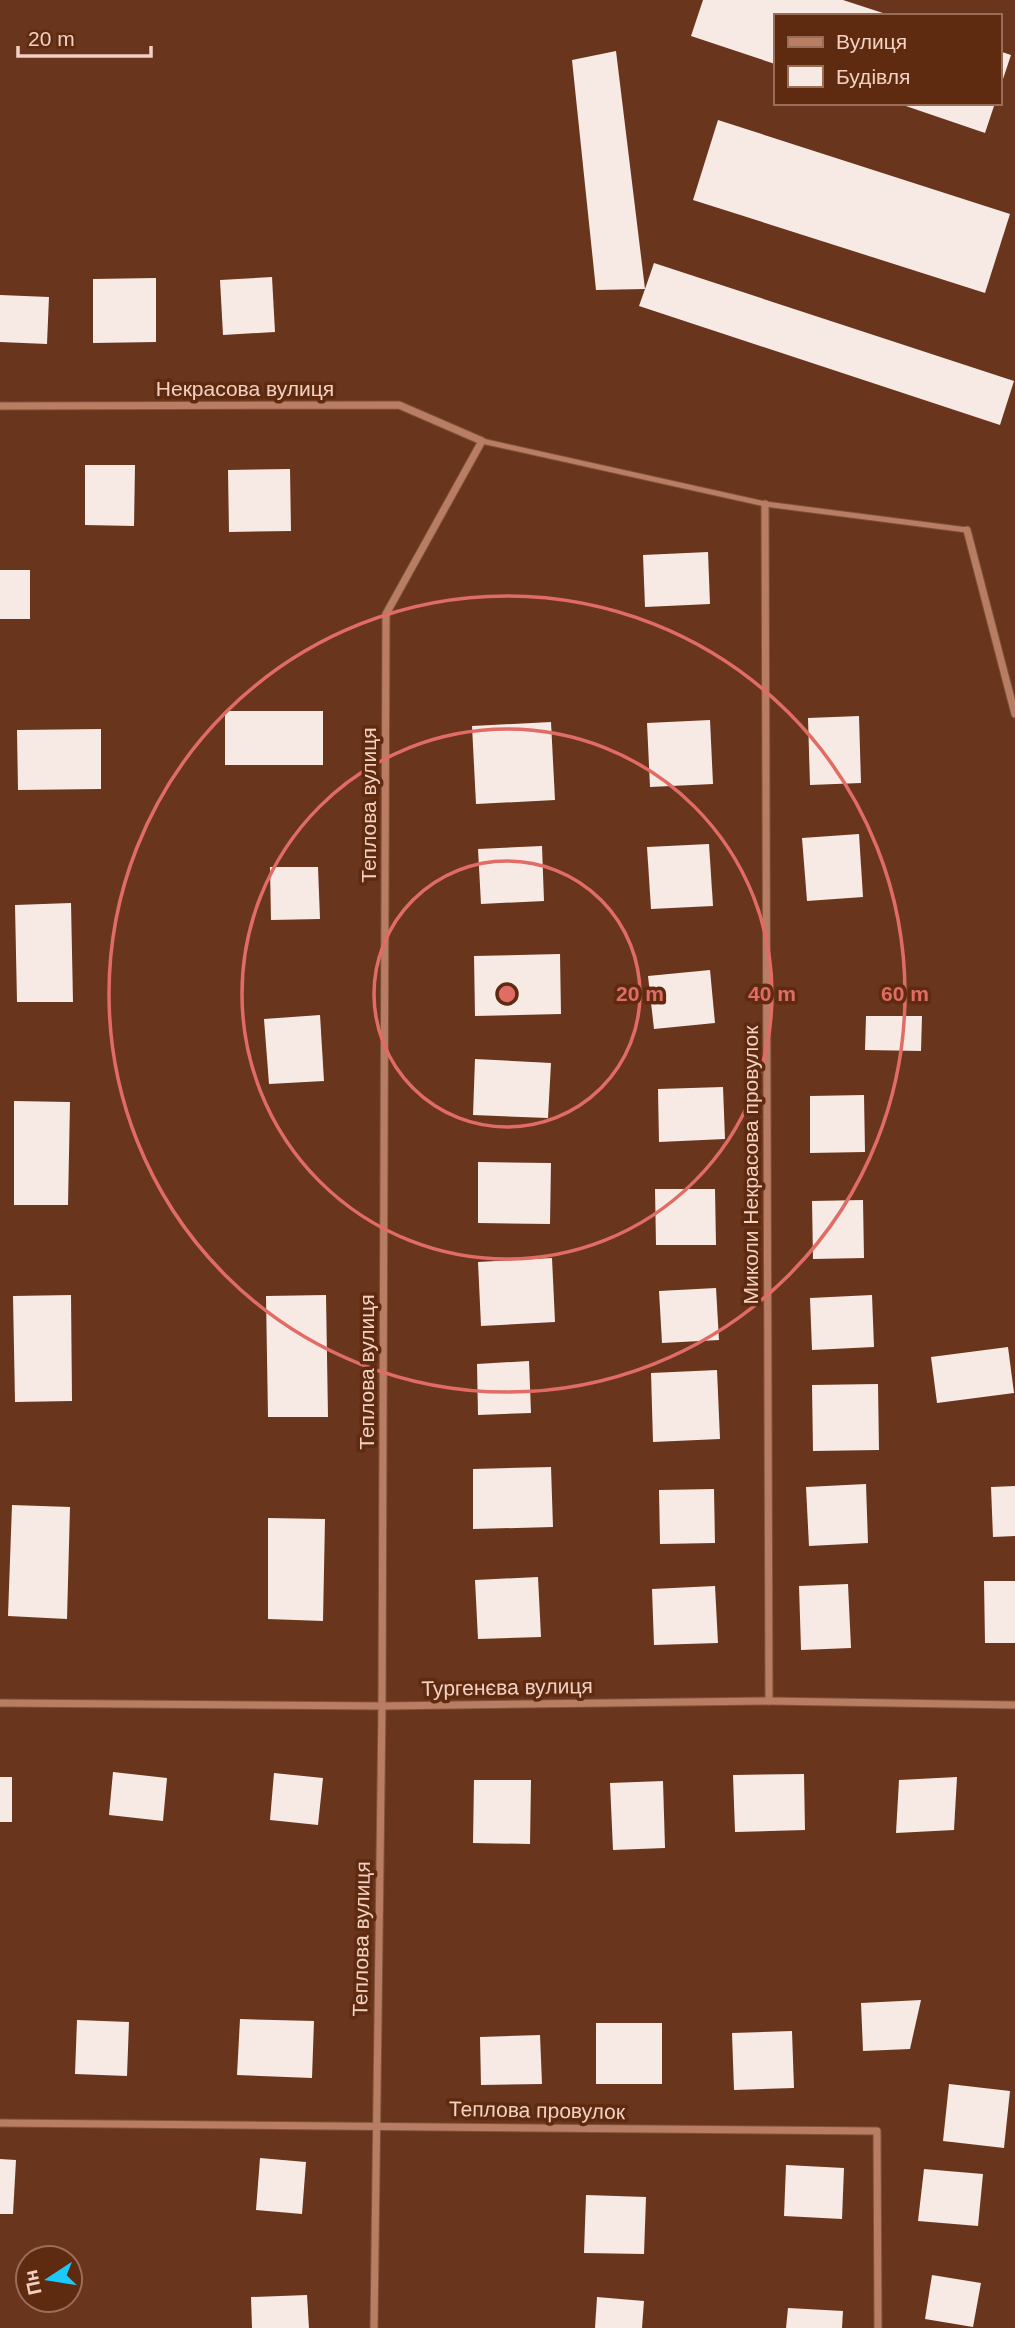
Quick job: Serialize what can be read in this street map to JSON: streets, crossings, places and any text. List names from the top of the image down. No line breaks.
{"streets":{"street":["Некрасова вулиця","Теплова вулиця","Миколи Некрасова провулок","Тургенєва вулиця","Теплова провулок"]},"crossings":[["Некрасова вулиця","Теплова вулиця"],["Теплова вулиця","Тургенєва вулиця"],["Теплова вулиця","Теплова провулок"],["Миколи Некрасова провулок","Тургенєва вулиця"]],"legend":["Вулиця","Будівля"],"scale_bar":"20 m","north":"left","rings":["20 m","40 m","60 m"]}
